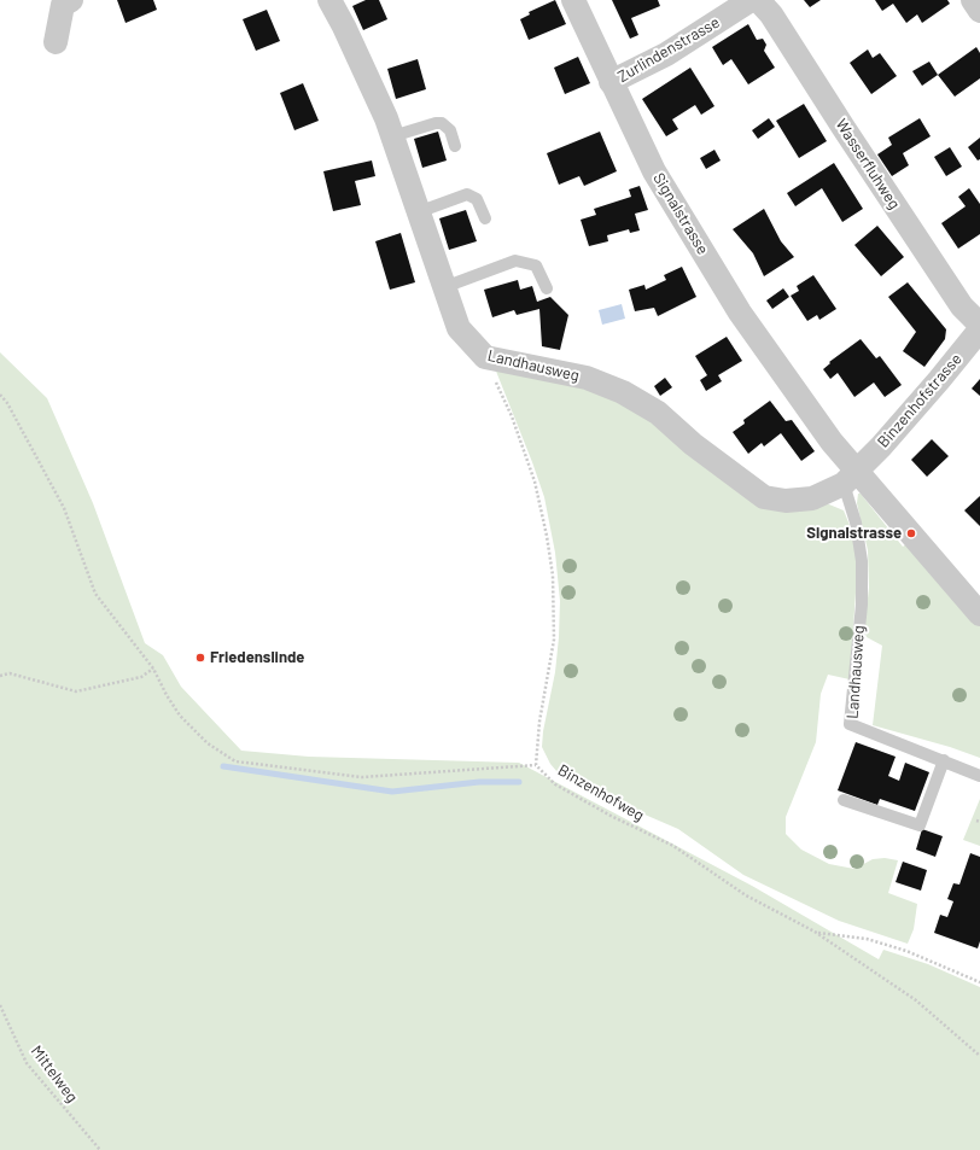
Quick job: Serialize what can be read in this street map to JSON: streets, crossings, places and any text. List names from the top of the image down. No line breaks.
{"streets":{"street":["Zurlindenstrasse","Wasserfluhweg","Signalstrasse","Landhausweg","Binzenhofstrasse"],"path":["Binzenhofweg","Mittelweg"]},"crossings":[["Zurlindenstrasse","Signalstrasse"],["Signalstrasse","Landhausweg"],["Signalstrasse","Binzenhofstrasse"],["Landhausweg","Binzenhofstrasse"],["Landhausweg","Binzenhofweg"]],"places":["Signalstrasse","Friedenslinde"]}
